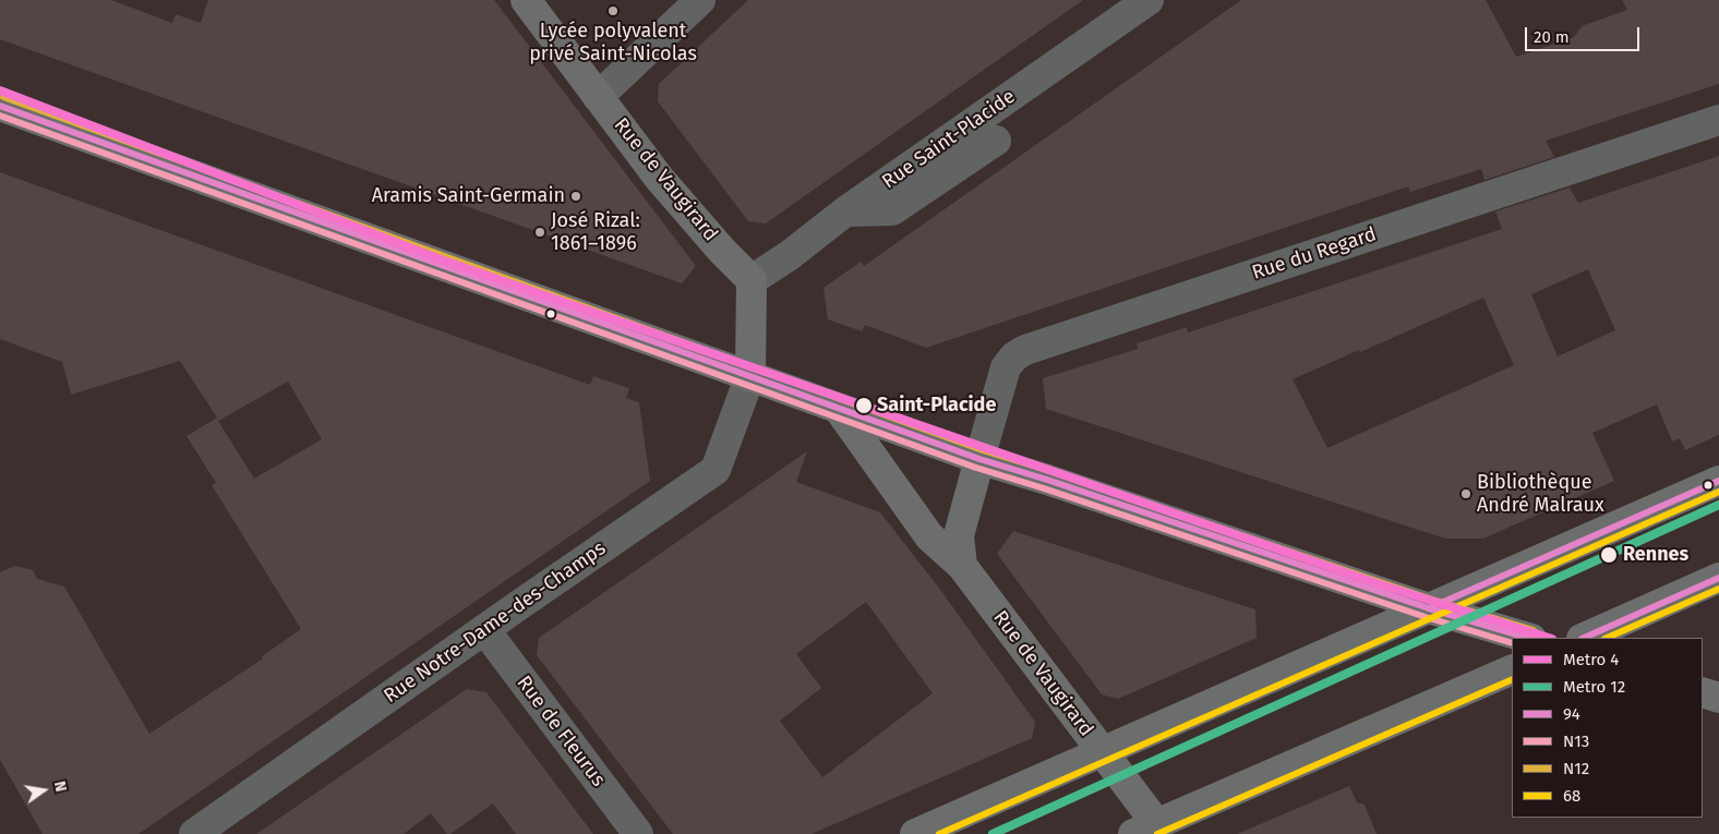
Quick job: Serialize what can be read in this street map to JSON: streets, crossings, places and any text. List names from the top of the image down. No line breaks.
{"streets":{"main road":["Rue de Vaugirard"],"street":["Rue Saint-Placide","Rue du Regard","Rue Notre-Dame-des-Champs","Rue de Fleurus"]},"crossings":[["Rue Saint-Placide","Rue de Vaugirard"],["Rue Notre-Dame-des-Champs","Rue de Fleurus"]],"places":["Lycée polyvalent privé Saint-Nicolas","Aramis Saint-Germain","José Rizal: 1861–1896","Saint-Placide","Bibliothèque André Malraux","Rennes"],"lines":["metro line 4","transit line N12","transit line 94","transit line N13","transit line 68","metro line 12"],"legend":["Metro 4","Metro 12","94","N13","N12","68"],"scale_bar":"20 m","north":"right"}
